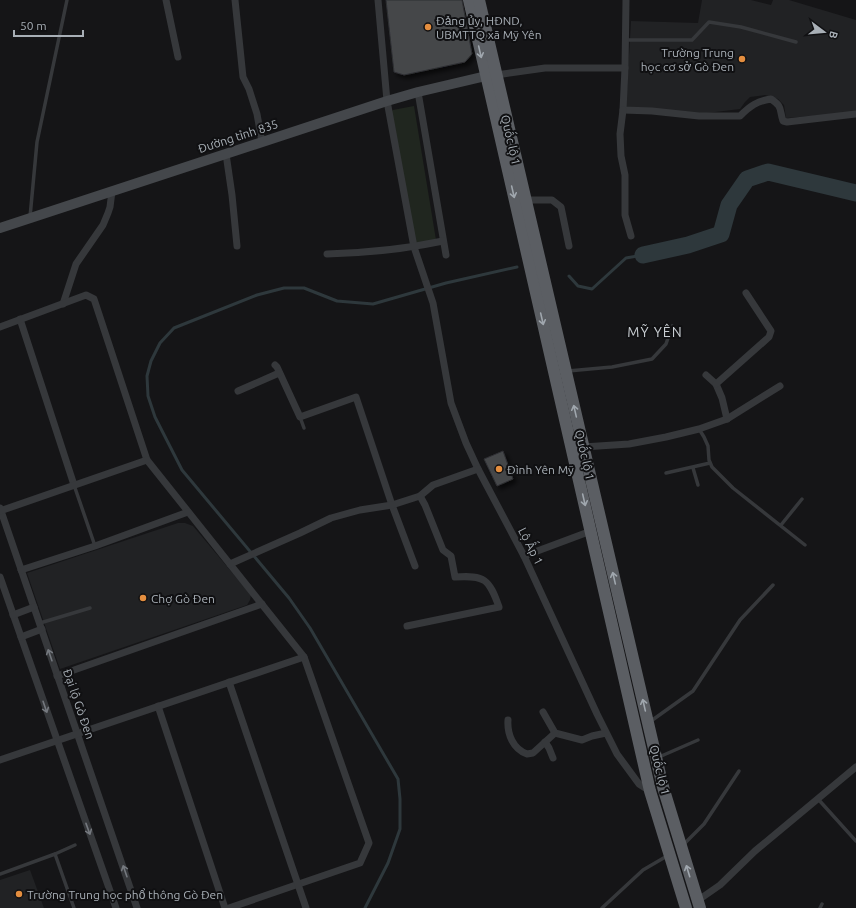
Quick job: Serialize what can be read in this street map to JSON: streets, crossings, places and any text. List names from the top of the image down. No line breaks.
{"streets":{"highway":["Quốc lộ 1"],"main road":["Đường tỉnh 835"],"street":["Lộ Ấp 1","Đại lộ Gò Đen"]},"crossings":[["Đường tỉnh 835","Quốc lộ 1"],["Đường tỉnh 835","Lộ Ấp 1"],["Quốc lộ 1","Lộ Ấp 1"]],"districts":["MỸ YÊN"],"places":["Đảng ủy, HĐND, UBMTTQ xã Mỹ Yên","Trường Trung học cơ sở Gò Đen","Đình Yên Mỹ","Chợ Gò Đen","Trường Trung học phổ thông Gò Đen"],"scale_bar":"50 m","north":"right"}
